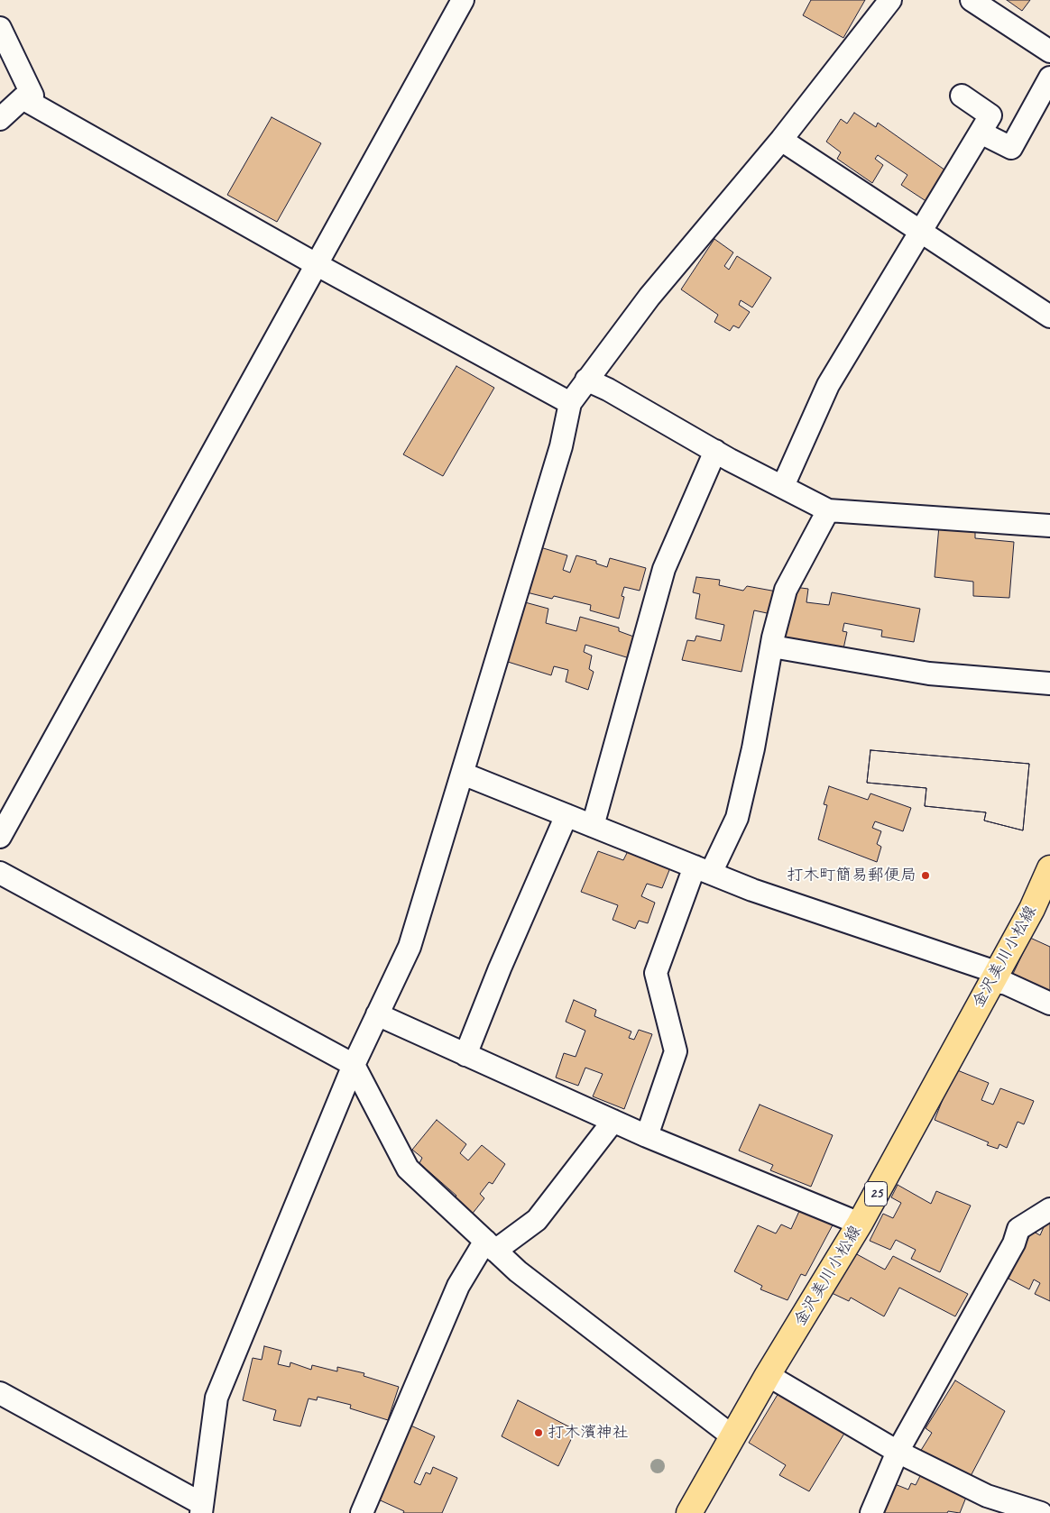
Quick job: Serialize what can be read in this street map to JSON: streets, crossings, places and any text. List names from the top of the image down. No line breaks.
{"streets":{"main road":["金沢美川小松線","25"]},"places":["打木町簡易郵便局","打木濱神社"]}
